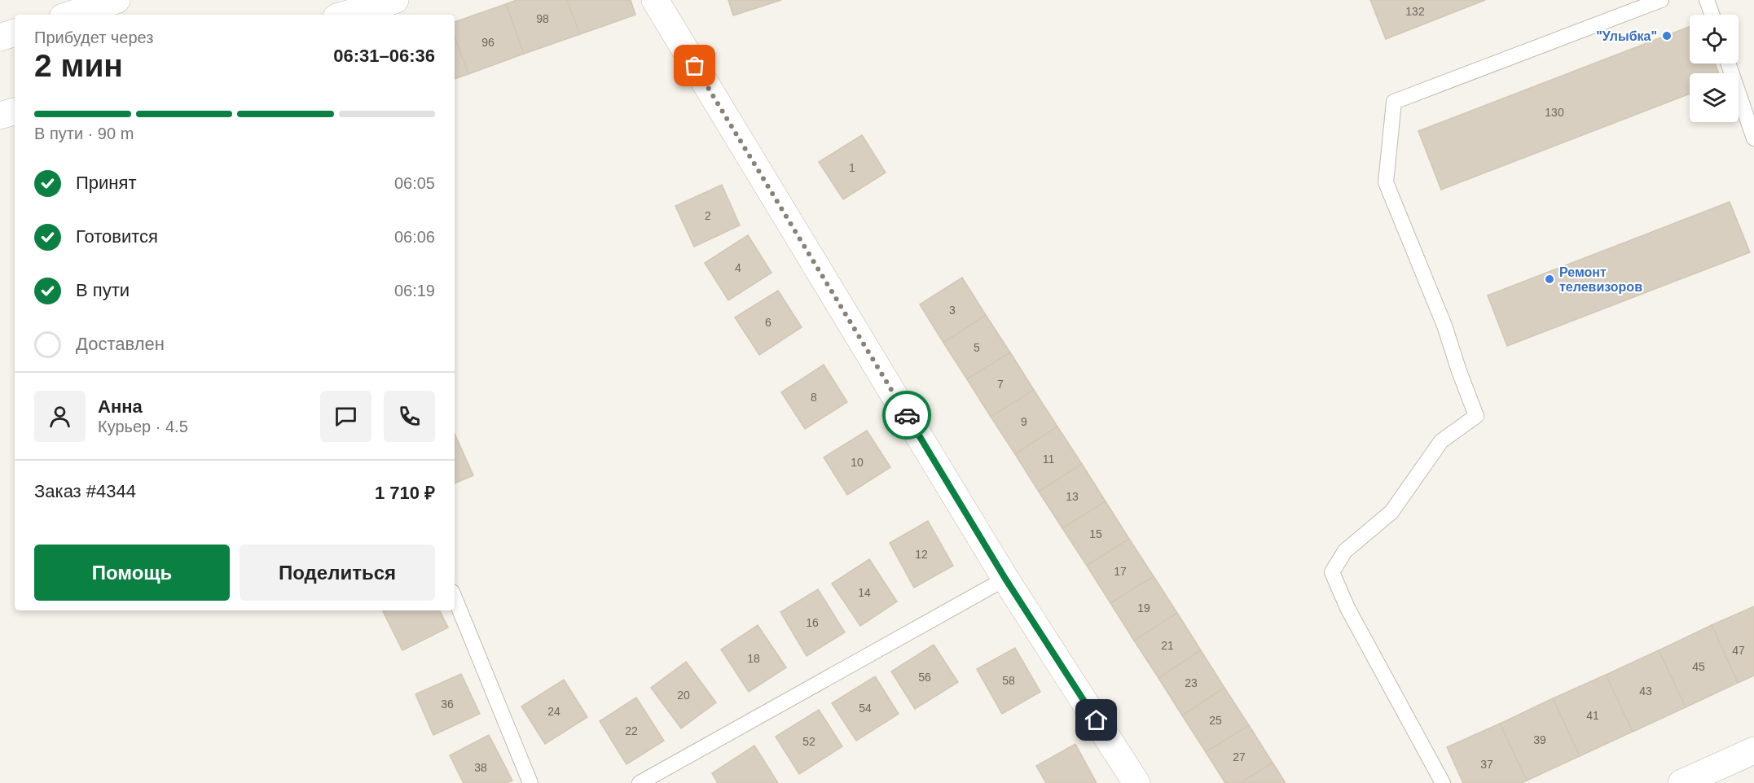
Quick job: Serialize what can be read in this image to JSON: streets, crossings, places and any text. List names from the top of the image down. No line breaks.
{"places":["\"Улыбка\"","Ремонт телевизоров"],"house_numbers":["132","98","96","130","1","2","4","3","6","5","7","8","9","11","10","13","15","12","17","14","19","16","21","47","18","45","56","58","23","43","20","36","54","24","41","25","22","39","52","27","37","38"],"page":{"heading":["2 мин","Прибудет через","06:31–06:36"],"panel":["Анна","Курьер · 4.5","Заказ #4344","1 710 ₽"],"bar":"В пути · 90 m","list":[["Принят","06:05"],["Готовится","06:06"],["В пути","06:19"],"Доставлен"],"buttons":["Помощь","Поделиться"]}}
